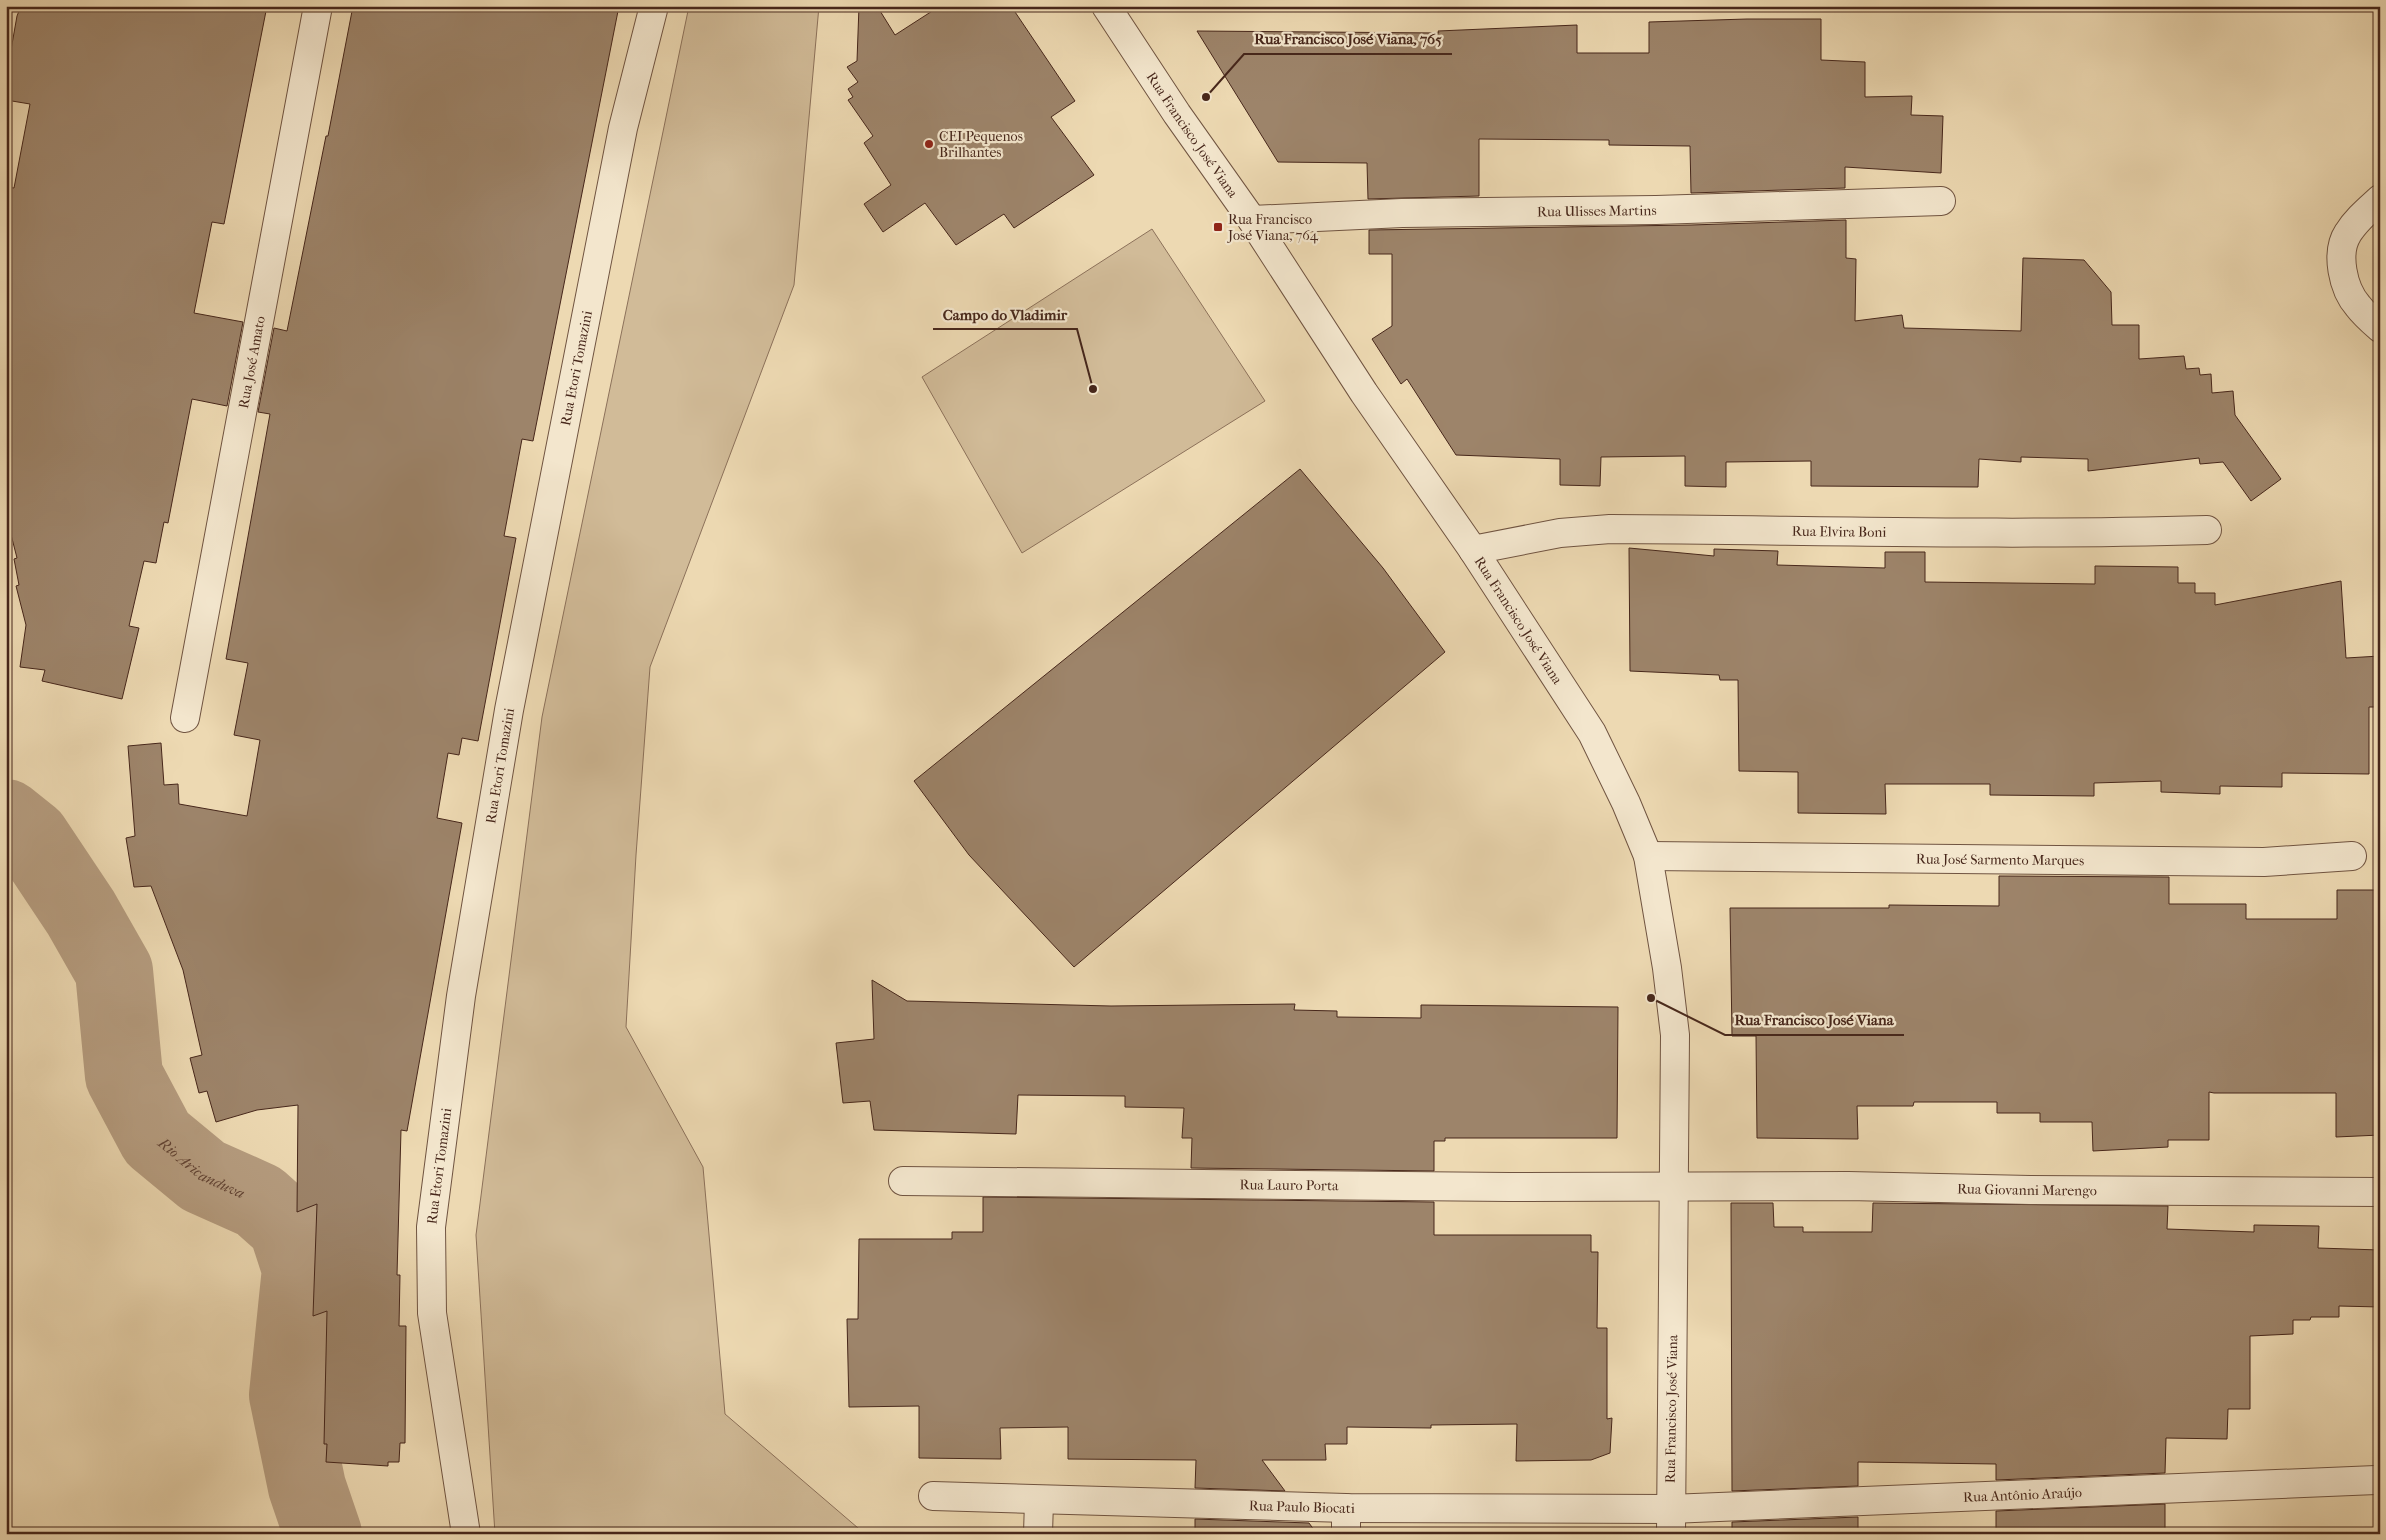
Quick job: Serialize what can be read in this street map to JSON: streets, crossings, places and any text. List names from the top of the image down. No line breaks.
{"streets":{"street":["Rua Francisco José Viana","Rua Ulisses Martins","Rua José Amato","Rua Etori Tomazini","Rua Elvira Boni","Rua José Sarmento Marques","Rua Lauro Porta","Rua Giovanni Marengo","Rua Antônio Araújo","Rua Paulo Biocati"]},"crossings":[["Rua Francisco José Viana","Rua Ulisses Martins"],["Rua Francisco José Viana","Rua Elvira Boni"],["Rua Francisco José Viana","Rua José Sarmento Marques"],["Rua Francisco José Viana","Rua Lauro Porta"],["Rua Francisco José Viana","Rua Giovanni Marengo"],["Rua Francisco José Viana","Rua Antônio Araújo"],["Rua Francisco José Viana","Rua Paulo Biocati"],["Rua Lauro Porta","Rua Giovanni Marengo"],["Rua Antônio Araújo","Rua Paulo Biocati"]],"water":["Rio Aricanduva"],"places":{"other":["Rua Francisco José Viana, 765","CEI Pequenos Brilhantes","Campo do Vladimir","Rua Francisco José Viana"],"transit":["Rua Francisco José Viana, 764"]}}
